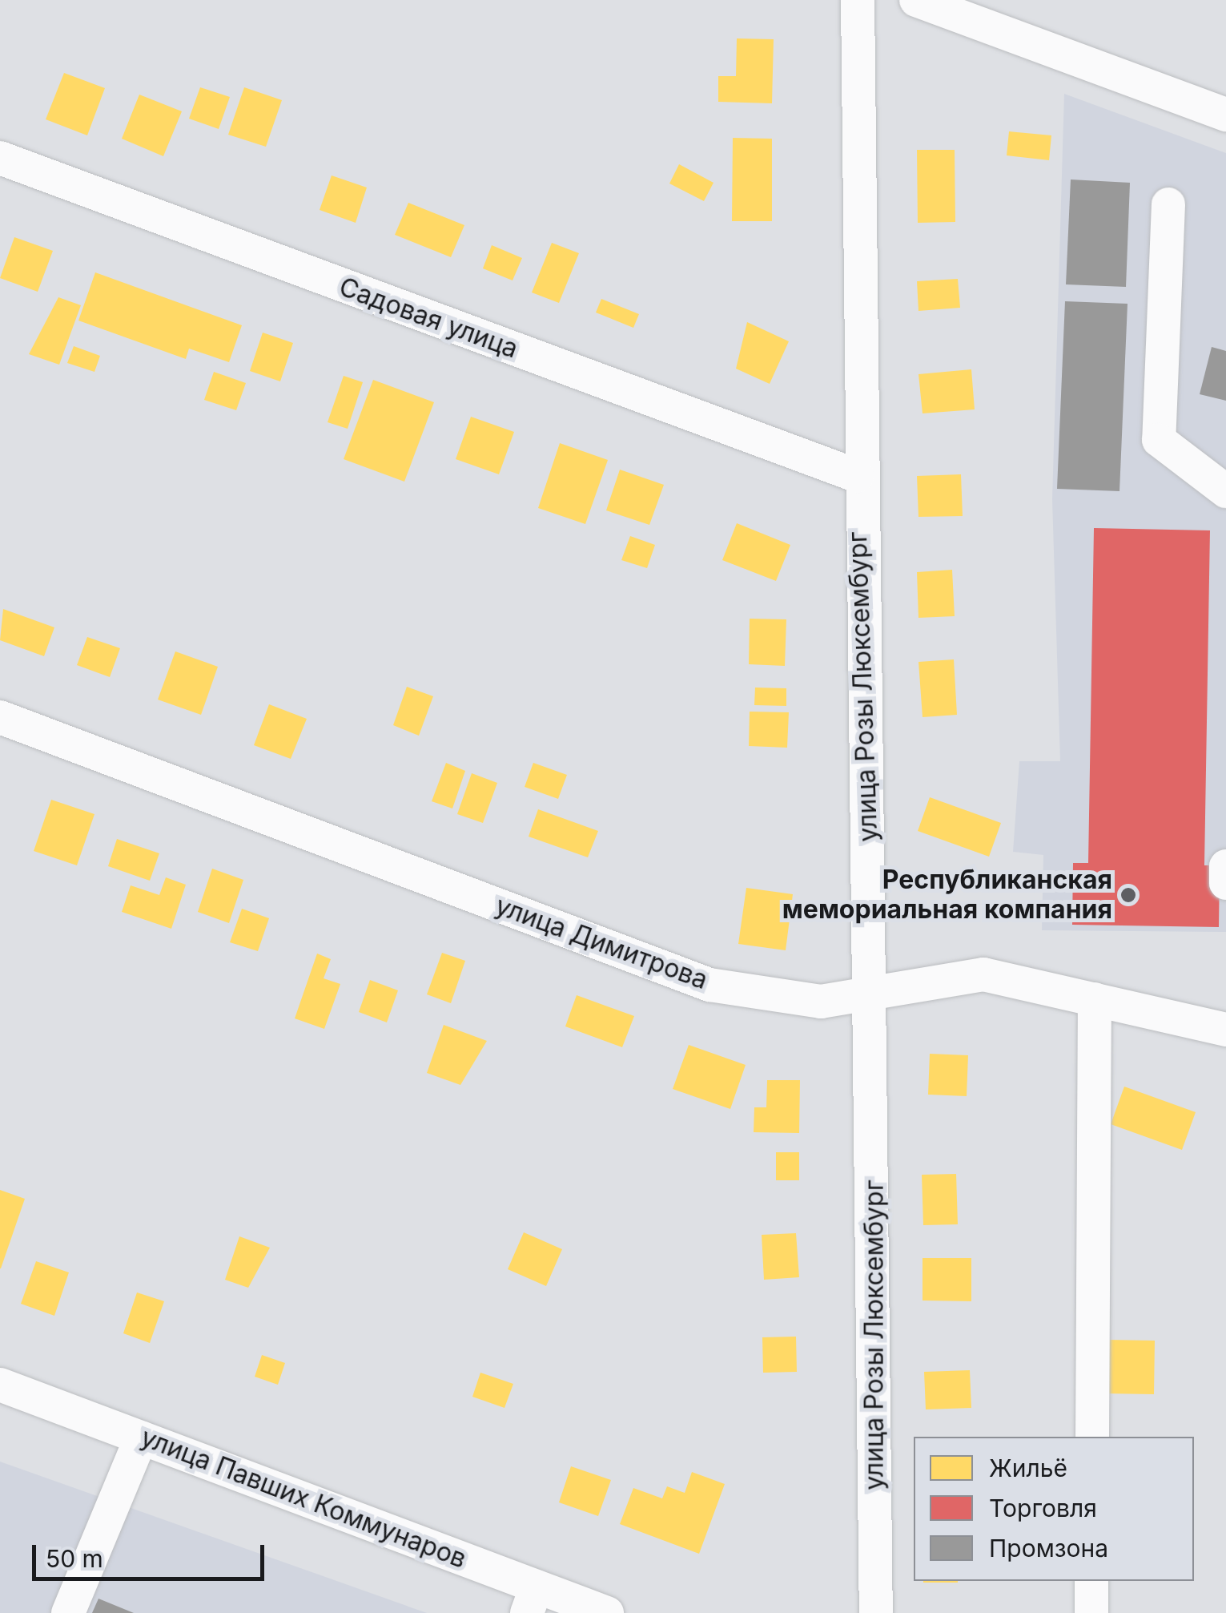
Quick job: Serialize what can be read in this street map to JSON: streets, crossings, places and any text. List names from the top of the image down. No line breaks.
{"streets":{"street":["Садовая улица","улица Розы Люксембург","улица Димитрова","улица Павших Коммунаров"]},"crossings":[["Садовая улица","улица Розы Люксембург"],["улица Розы Люксембург","улица Димитрова"]],"places":["Республиканская мемориальная компания"],"legend":["Жильё","Торговля","Промзона"],"scale_bar":"50 m"}
